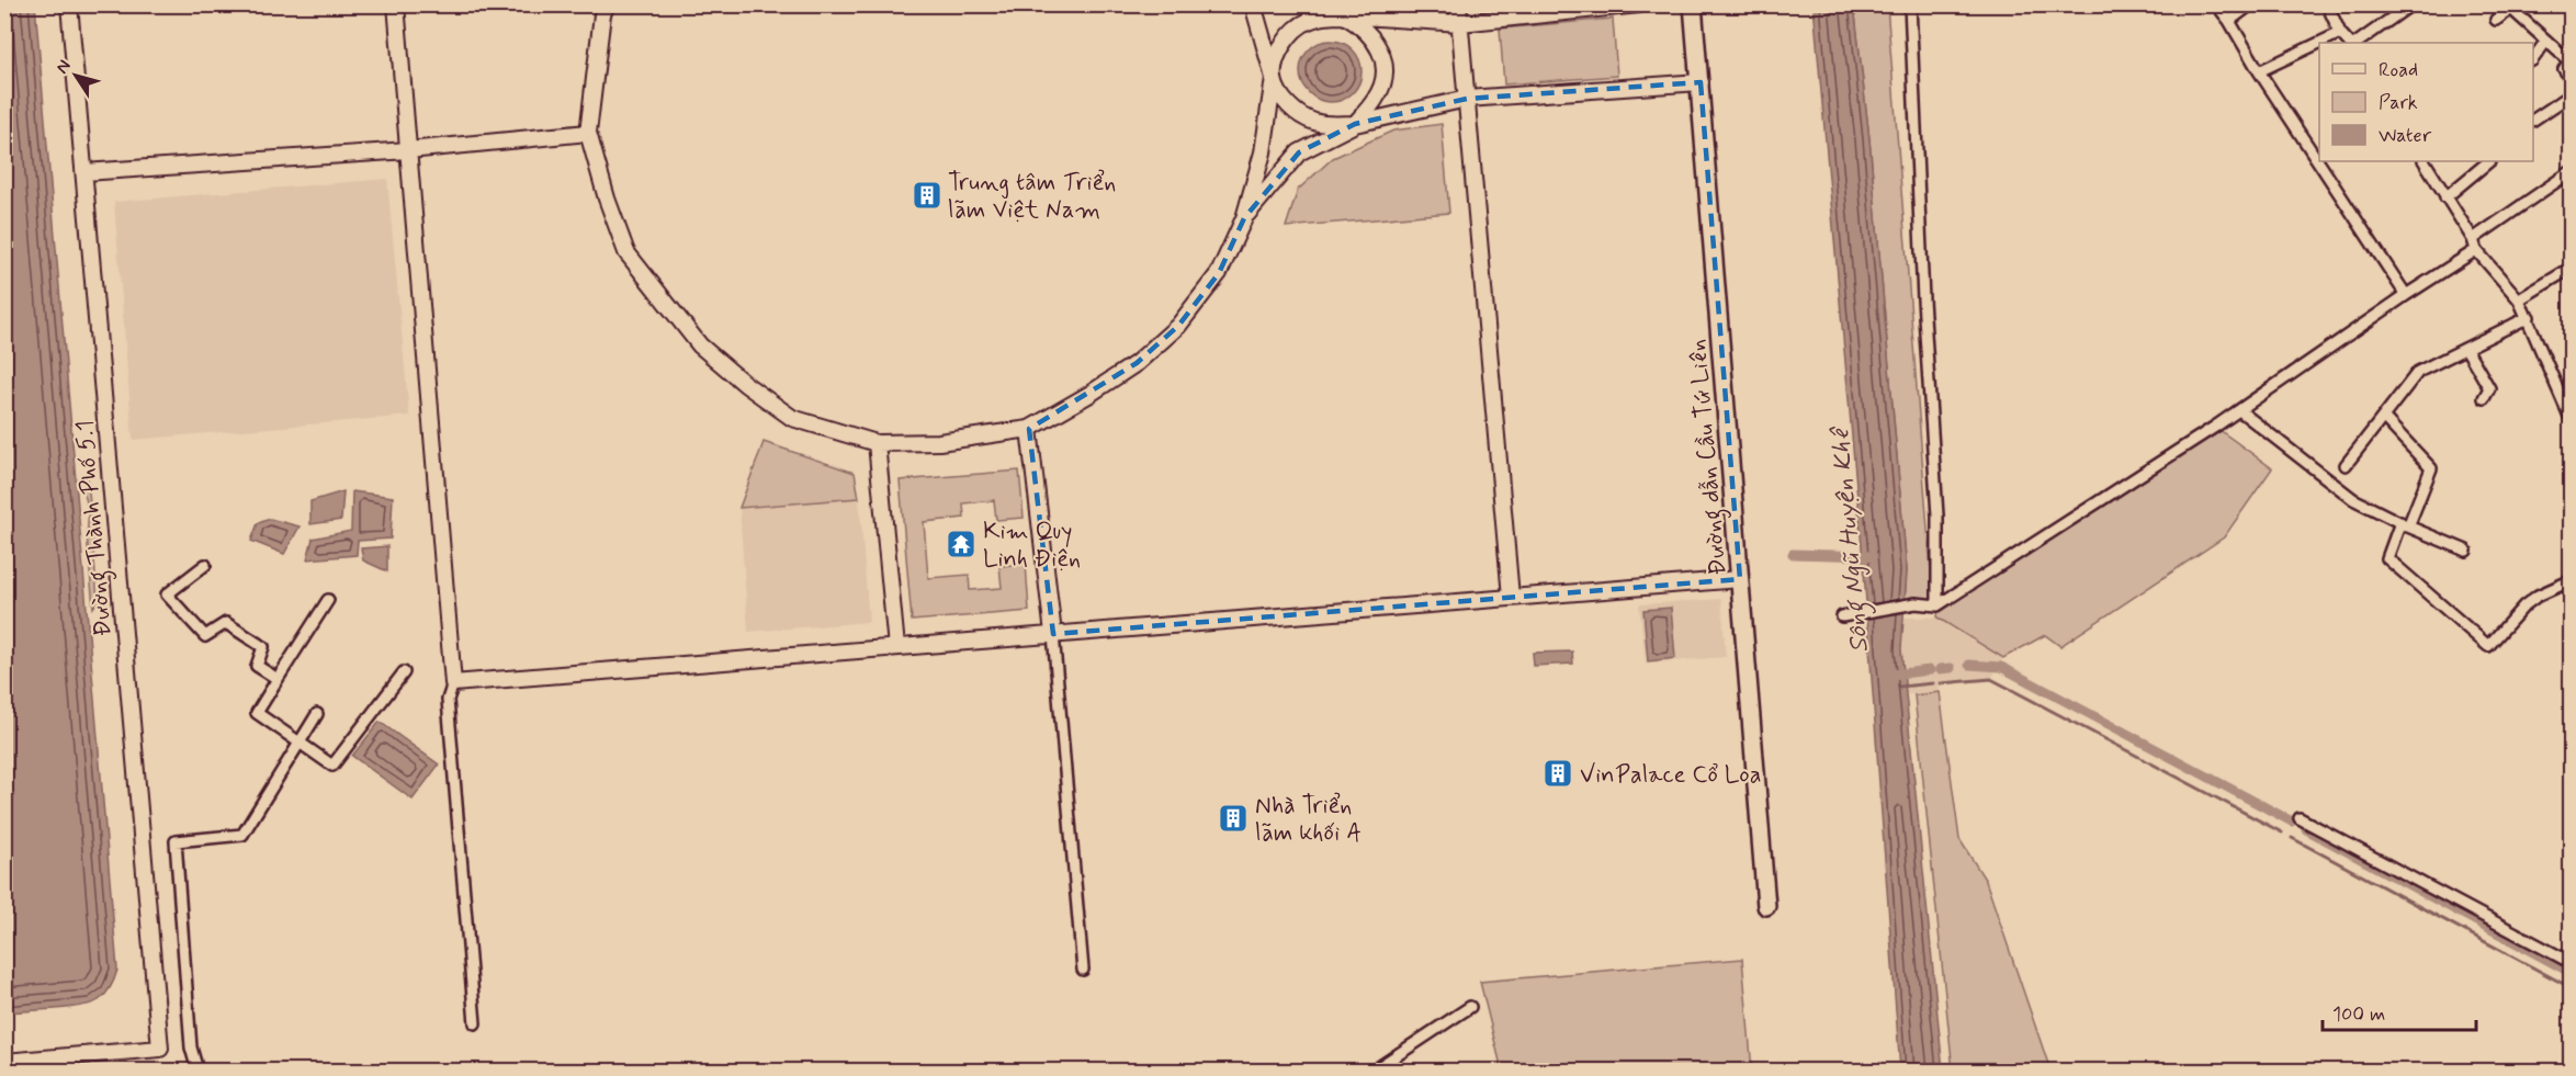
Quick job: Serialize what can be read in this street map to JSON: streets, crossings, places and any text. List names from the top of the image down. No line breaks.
{"streets":{"main road":["Đường dẫn Cầu Tứ Liên"],"street":["Đường Thành Phố 5.1"]},"water":["Sông Ngũ Huyện Khê"],"places":{"building":["Trung tâm Triển lãm Việt Nam","VinPalace Cổ Loa","Nhà Triển lãm khối A"],"temple":["Kim Quy Linh Điện"]},"legend":["Road","Park","Water"],"scale_bar":"100 m","north":"top left"}
